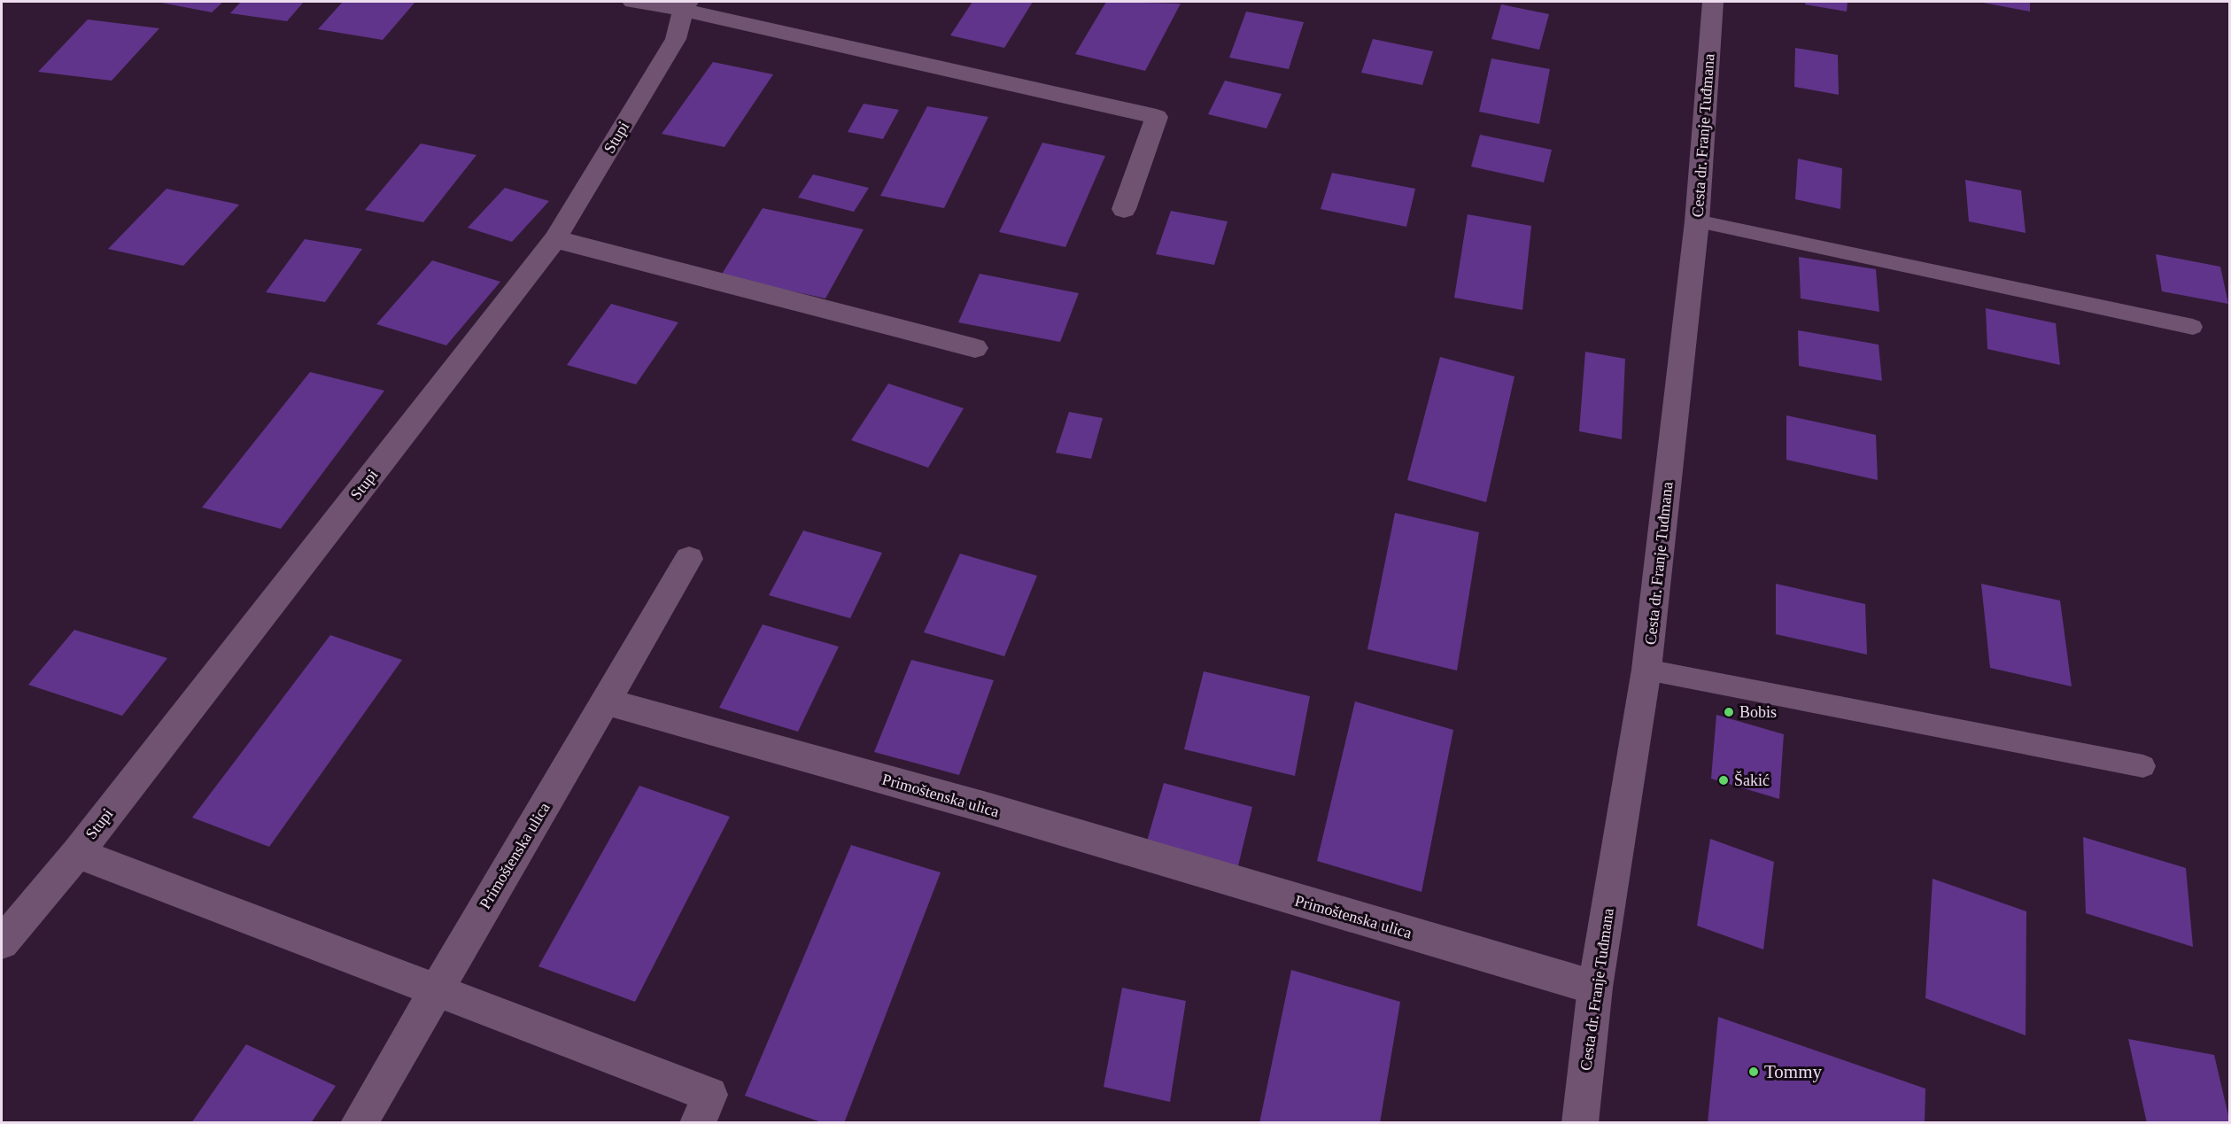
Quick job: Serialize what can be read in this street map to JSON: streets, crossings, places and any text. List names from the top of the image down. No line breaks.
{"streets":{"street":["Cesta dr. Franje Tuđmana","Stupi","Primoštenska ulica"]},"crossings":[["Cesta dr. Franje Tuđmana","Primoštenska ulica"]],"places":["Bobis","Šakić","Tommy"]}
